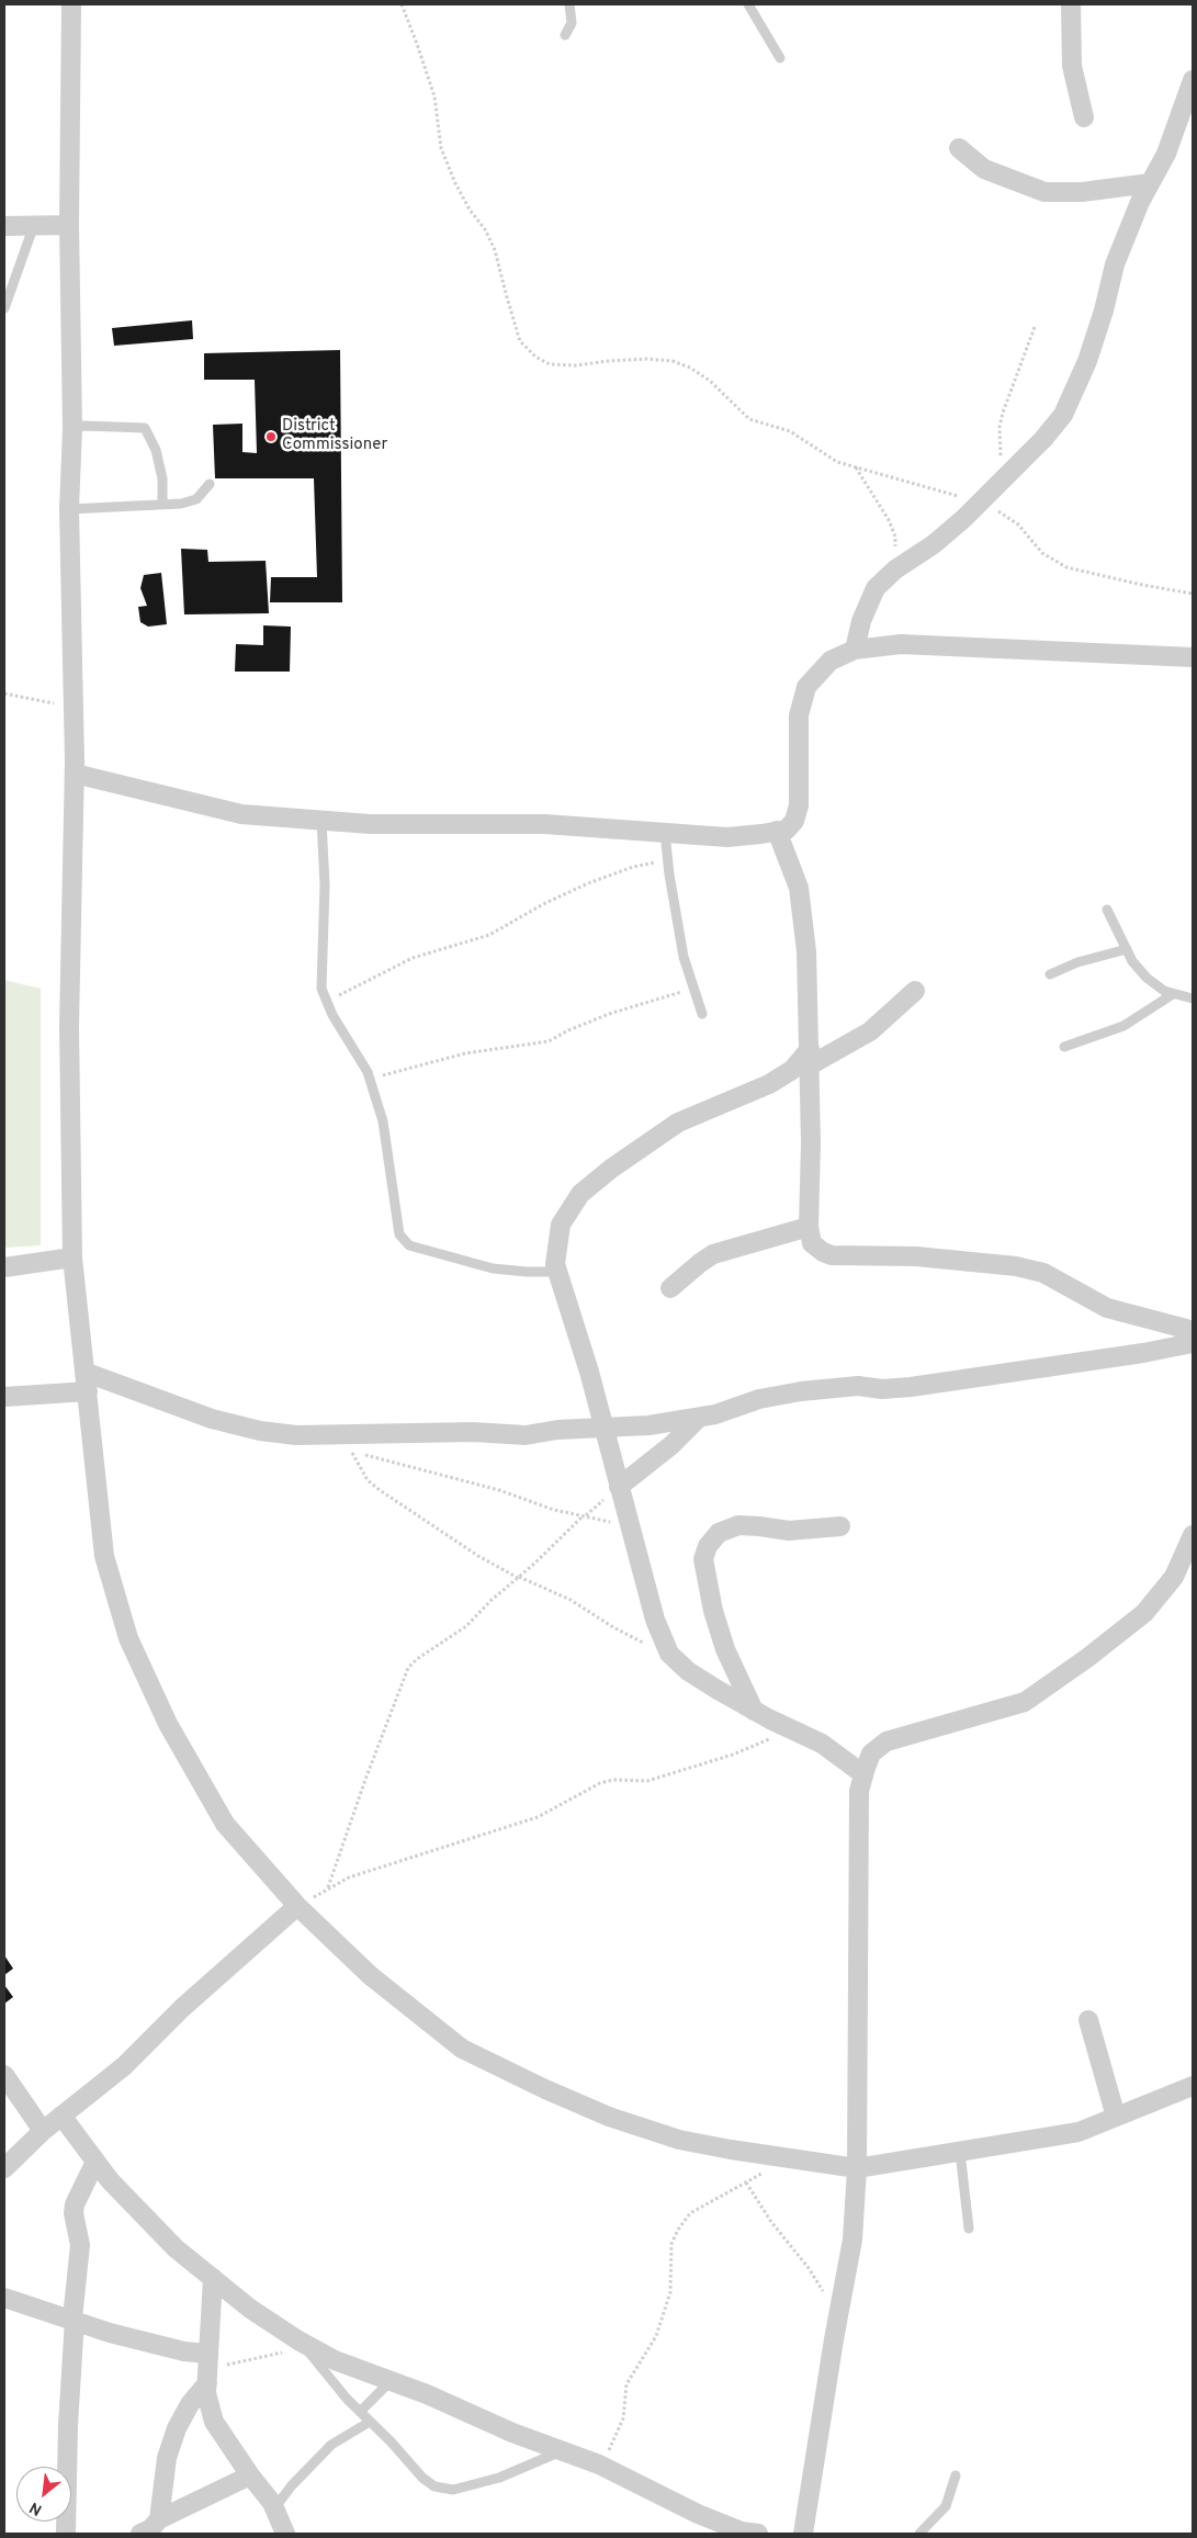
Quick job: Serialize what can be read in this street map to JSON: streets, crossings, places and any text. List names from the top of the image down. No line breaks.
{"places":["District Commissioner"],"north":"bottom left"}
